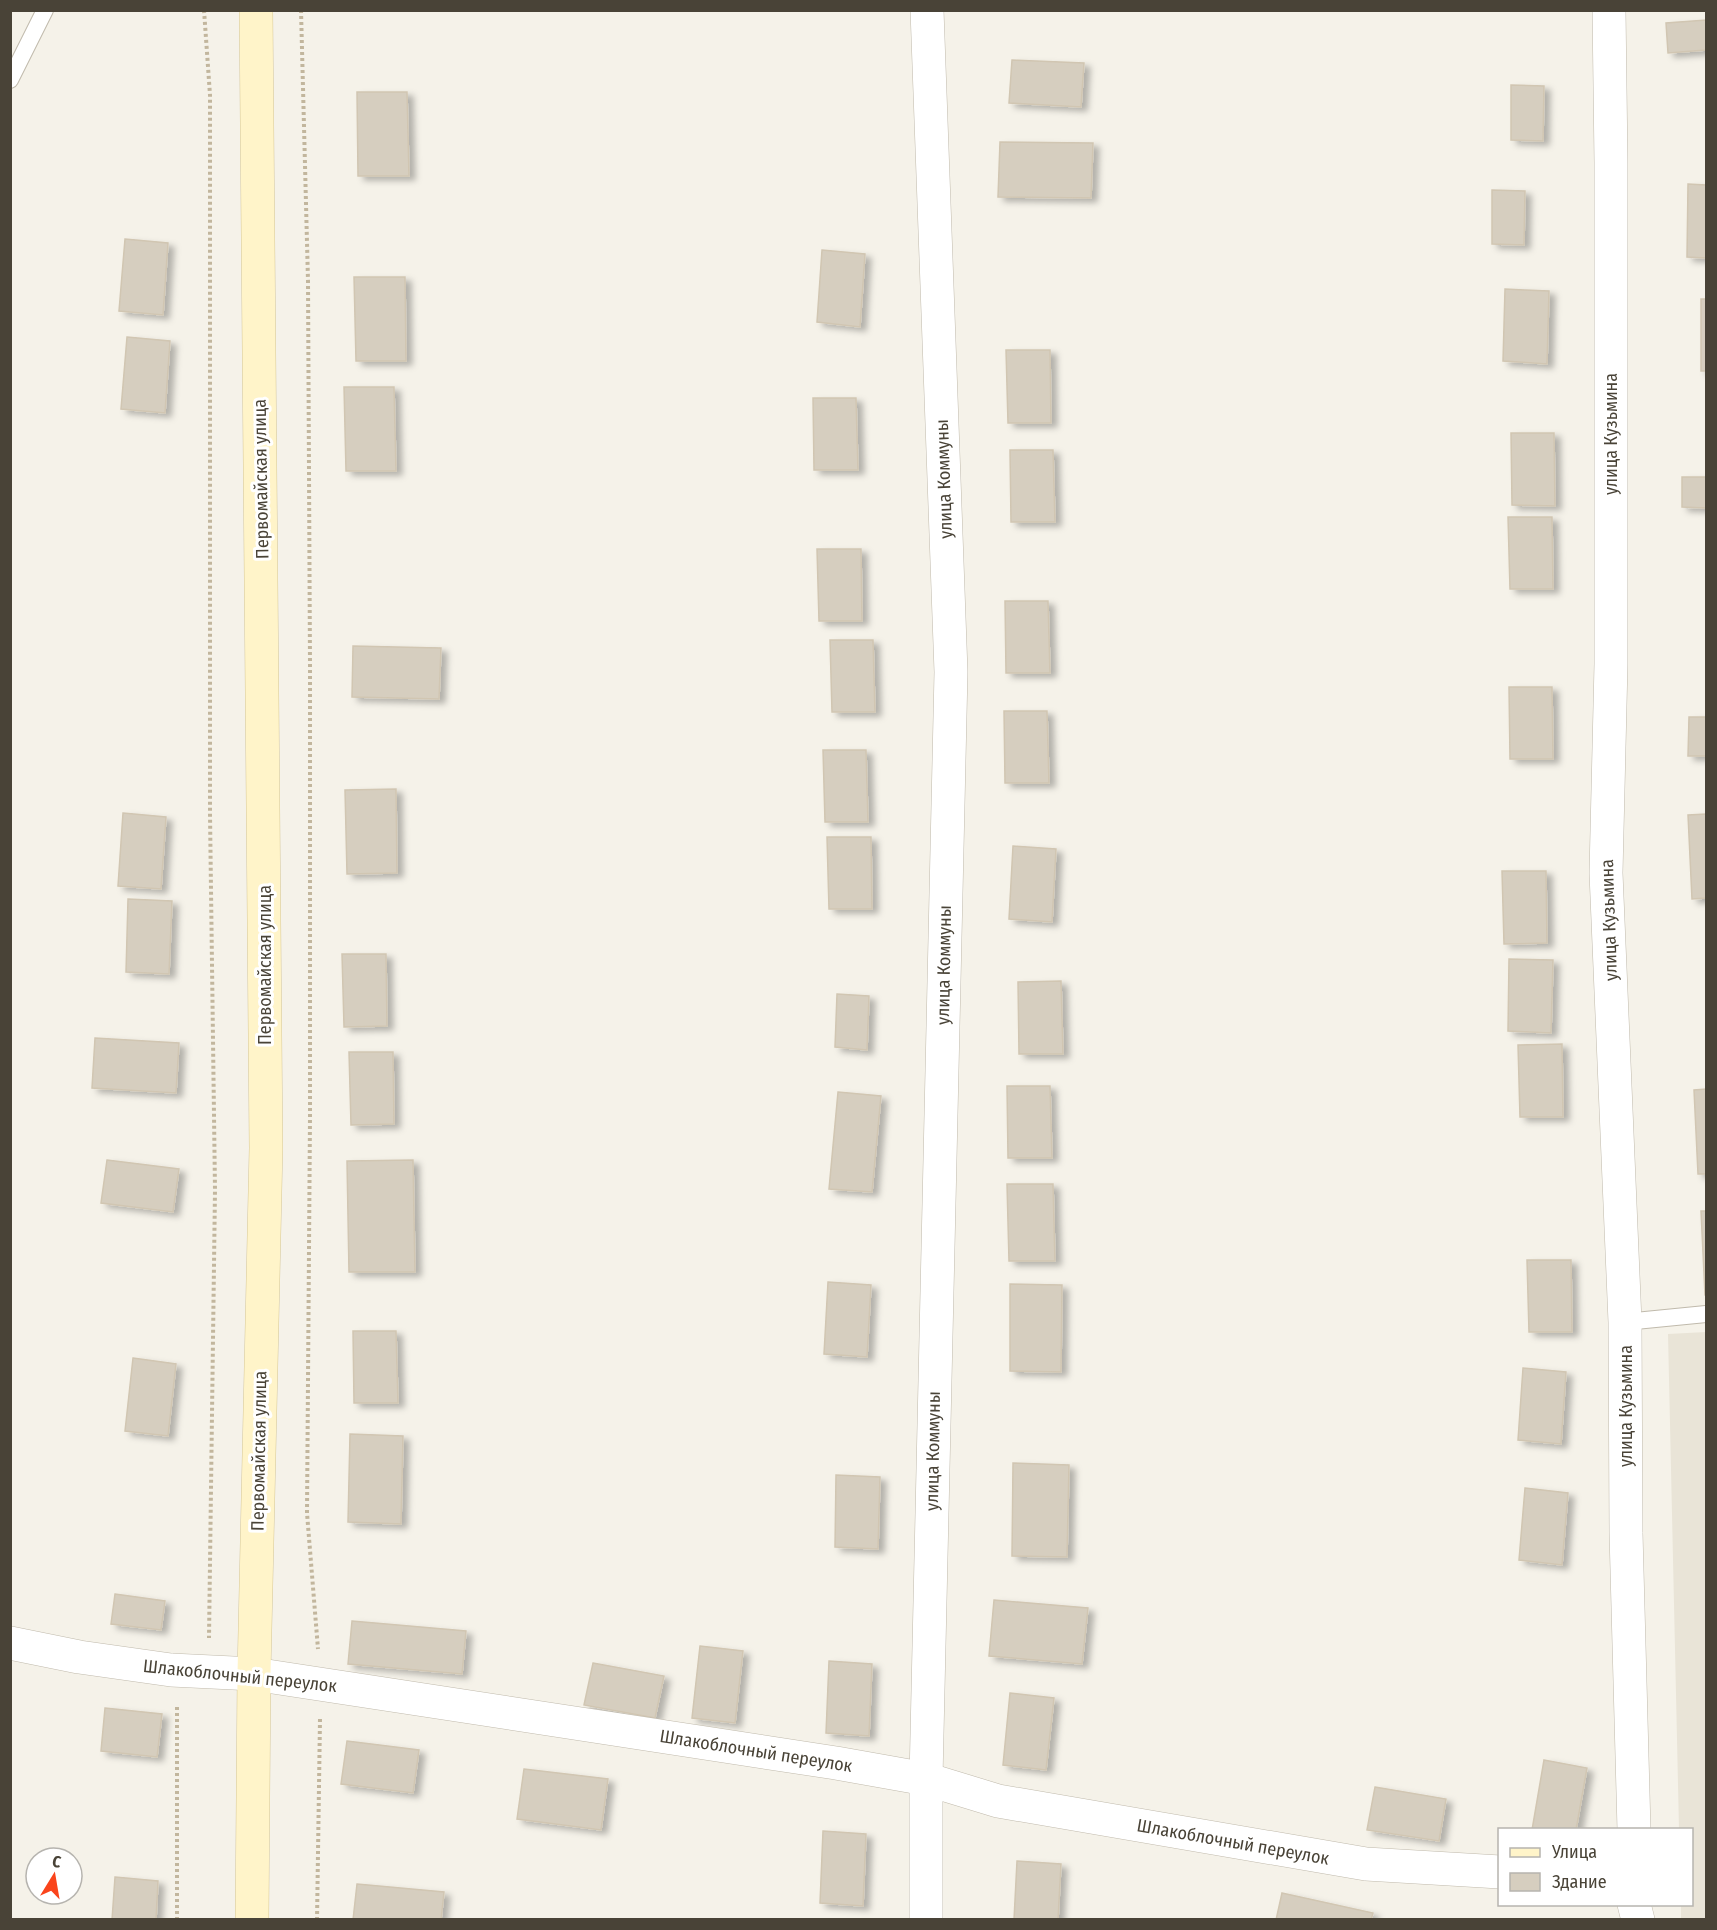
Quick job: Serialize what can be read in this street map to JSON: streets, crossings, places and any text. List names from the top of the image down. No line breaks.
{"streets":{"main road":["Первомайская улица"],"street":["улица Кузьмина","улица Коммуны","Шлакоблочный переулок"]},"crossings":[["Первомайская улица","Шлакоблочный переулок"],["улица Коммуны","Шлакоблочный переулок"]],"legend":["Улица","Здание"],"north":"top"}
